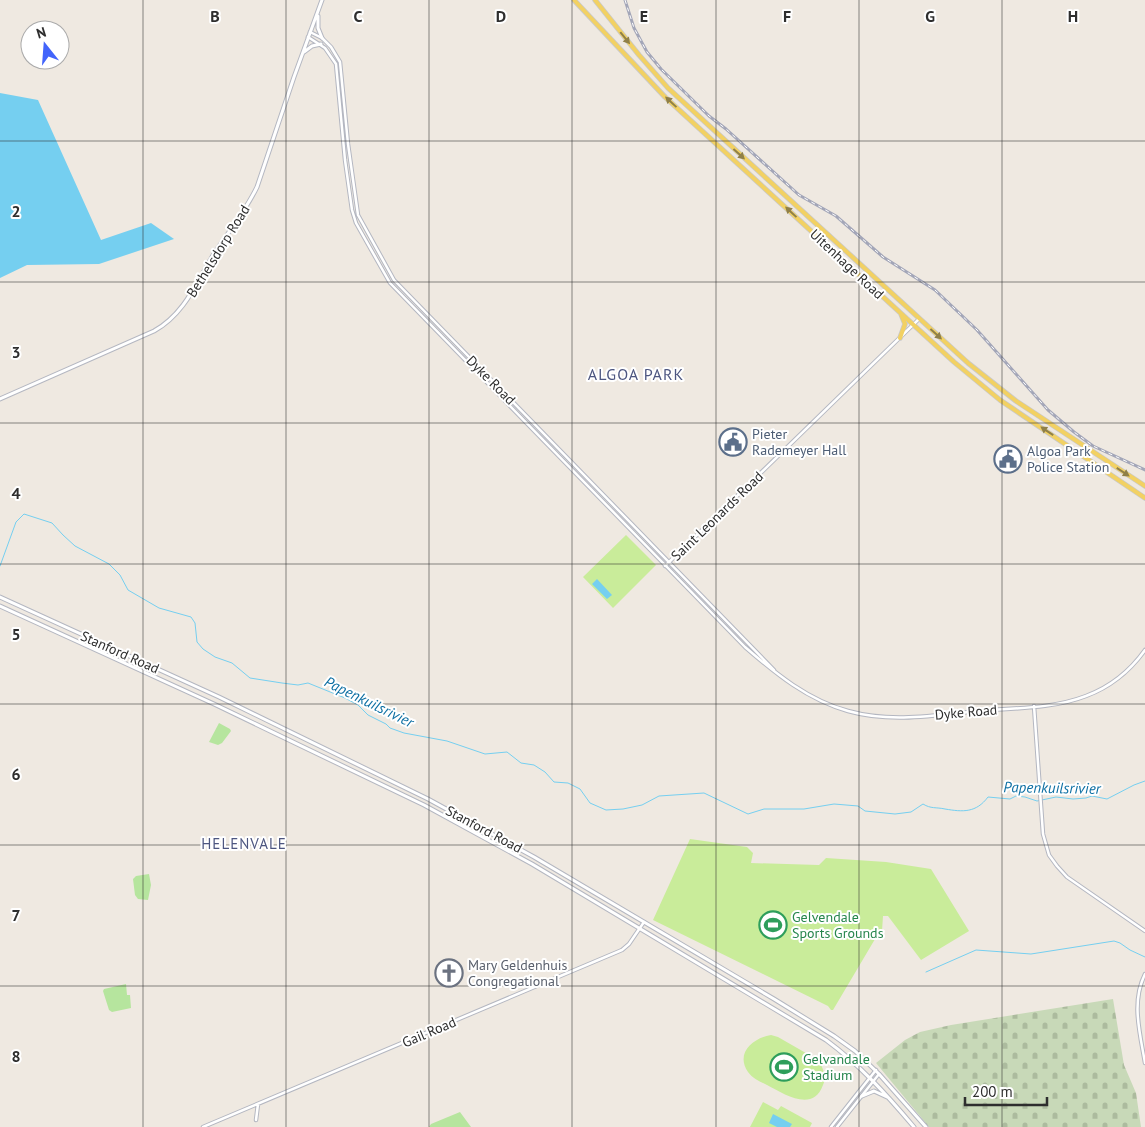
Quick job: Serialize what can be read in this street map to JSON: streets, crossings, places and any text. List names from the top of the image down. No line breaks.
{"streets":{"main road":["Bethelsdorp Road","Uitenhage Road","Stanford Road"],"street":["Dyke Road","Saint Leonards Road","Gail Road"]},"crossings":[["Bethelsdorp Road","Dyke Road"],["Uitenhage Road","Saint Leonards Road"],["Dyke Road","Saint Leonards Road"],["Stanford Road","Gail Road"]],"districts":["ALGOA PARK","HELENVALE"],"water":["Papenkuilsrivier"],"places":{"public building":["Pieter Rademeyer Hall","Algoa Park Police Station"],"sports":["Gelvendale Sports Grounds","Gelvandale Stadium"],"church":["Mary Geldenhuis Congregational"]},"scale_bar":"200 m","north":"top","grid":{"columns":["B","C","D","E","F","G","H"],"rows":["2","3","4","5","6","7","8"]}}
